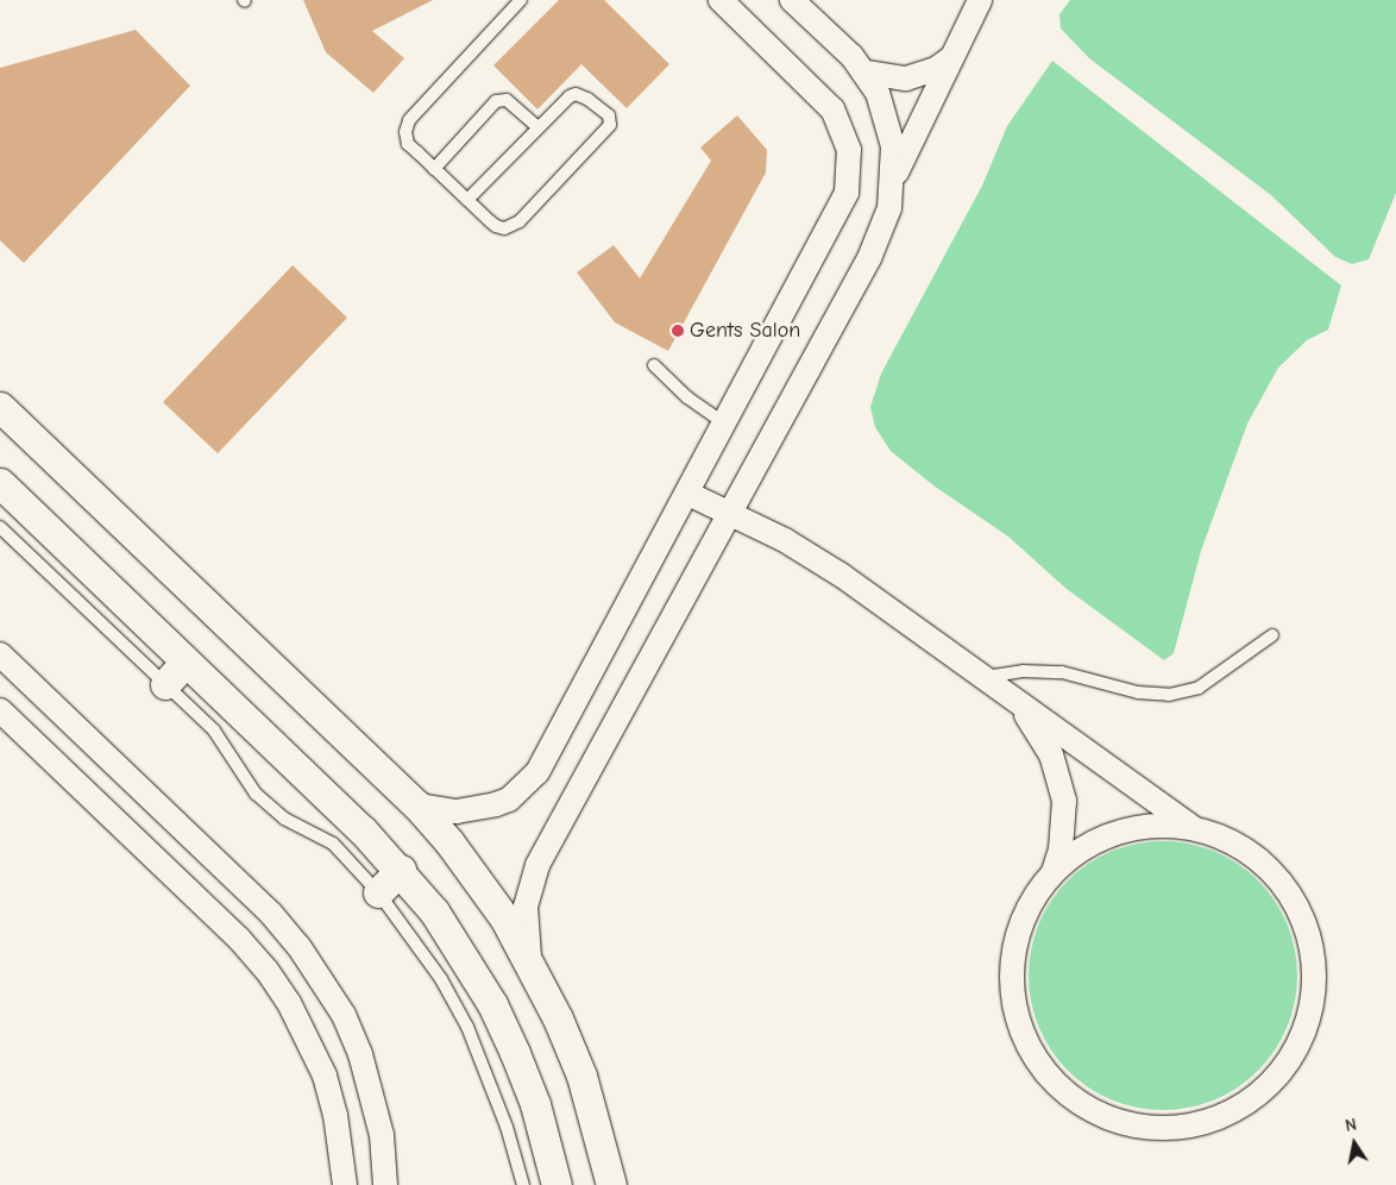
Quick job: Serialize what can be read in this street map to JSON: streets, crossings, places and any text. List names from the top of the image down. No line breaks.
{"places":["Gents Salon"],"north":"top"}
